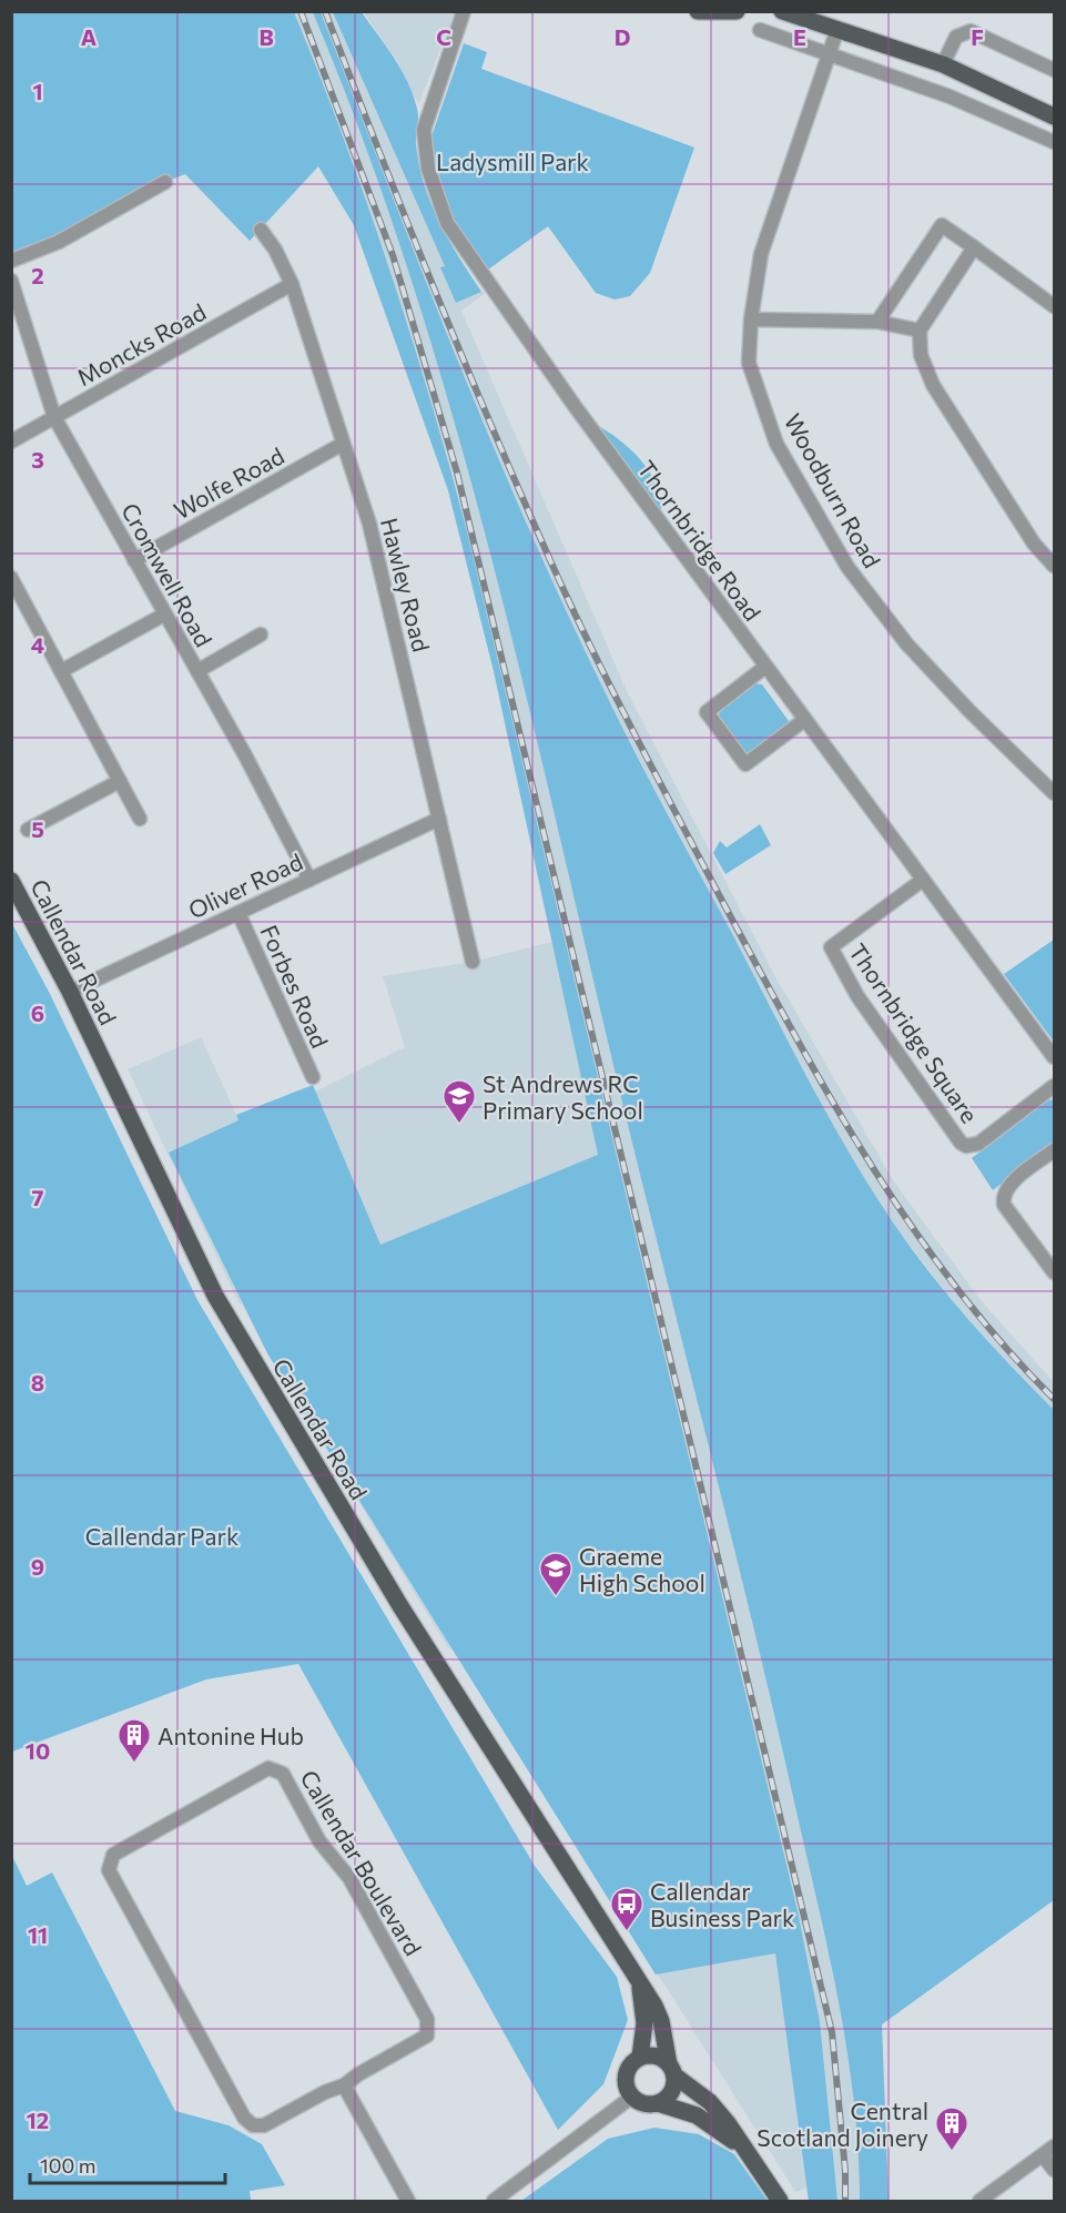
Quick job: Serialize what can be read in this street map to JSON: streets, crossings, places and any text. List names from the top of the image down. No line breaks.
{"streets":{"main road":["Callendar Road"],"street":["Moncks Road","Wolfe Road","Woodburn Road","Thornbridge Road","Cromwell Road","Hawley Road","Oliver Road","Forbes Road","Thornbridge Square","Callendar Boulevard"]},"crossings":[["Moncks Road","Cromwell Road"],["Moncks Road","Hawley Road"],["Wolfe Road","Cromwell Road"],["Wolfe Road","Hawley Road"],["Thornbridge Road","Thornbridge Square"],["Cromwell Road","Oliver Road"],["Hawley Road","Oliver Road"],["Oliver Road","Callendar Road"],["Oliver Road","Forbes Road"]],"parks":["Ladysmill Park","Callendar Park"],"places":{"school or university":["St Andrews RC Primary School","Graeme High School"],"building":["Antonine Hub","Central Scotland Joinery"],"bus stop":["Callendar Business Park"]},"scale_bar":"100 m","grid":{"columns":["A","B","C","D","E","F"],"rows":["1","2","3","4","5","6","7","8","9","10","11","12"]}}
